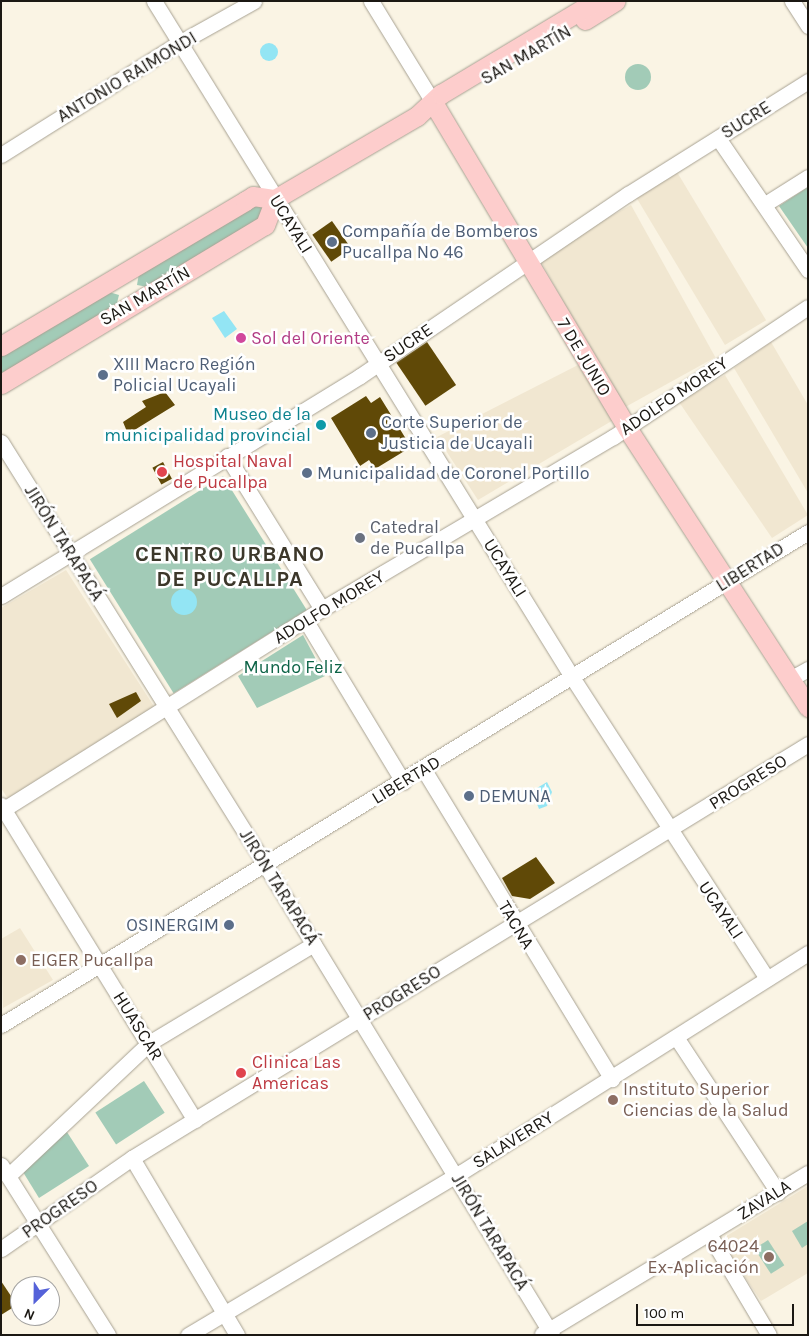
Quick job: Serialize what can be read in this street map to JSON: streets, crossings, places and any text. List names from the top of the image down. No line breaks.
{"streets":{"main road":["SAN MARTÍN","7 DE JUNIO"],"street":["ANTONIO RAIMONDI","SUCRE","UCAYALI","ADOLFO MOREY","JIRÓN TARAPACÁ","LIBERTAD","PROGRESO","TACNA","HUASCAR","SALAVERRY","ZAVALA"]},"crossings":[["SAN MARTÍN","UCAYALI"],["SAN MARTÍN","7 DE JUNIO"],["ANTONIO RAIMONDI","UCAYALI"],["SUCRE","UCAYALI"],["SUCRE","7 DE JUNIO"],["SUCRE","JIRÓN TARAPACÁ"],["UCAYALI","ADOLFO MOREY"],["UCAYALI","LIBERTAD"],["UCAYALI","PROGRESO"],["UCAYALI","SALAVERRY"],["7 DE JUNIO","ADOLFO MOREY"],["7 DE JUNIO","LIBERTAD"],["ADOLFO MOREY","JIRÓN TARAPACÁ"],["ADOLFO MOREY","HUASCAR"],["JIRÓN TARAPACÁ","LIBERTAD"],["JIRÓN TARAPACÁ","PROGRESO"],["JIRÓN TARAPACÁ","SALAVERRY"],["JIRÓN TARAPACÁ","ZAVALA"],["LIBERTAD","TACNA"],["LIBERTAD","HUASCAR"],["PROGRESO","TACNA"],["PROGRESO","HUASCAR"],["TACNA","SALAVERRY"]],"districts":["CENTRO URBANO DE PUCALLPA"],"parks":["Mundo Feliz"],"places":["Compañía de Bomberos Pucallpa Nº 46","Sol del Oriente","XIII Macro Región Policial Ucayali","Museo de la municipalidad provincial","Corte Superior de Justicia de Ucayali","Hospital Naval de Pucallpa","Municipalidad de Coronel Portillo","Catedral de Pucallpa","DEMUNA","OSINERGIM","EIGER Pucallpa","Clinica Las Americas","Instituto Superior Ciencias de la Salud","64024 Ex-Aplicación"],"scale_bar":"100 m","north":"bottom left"}
